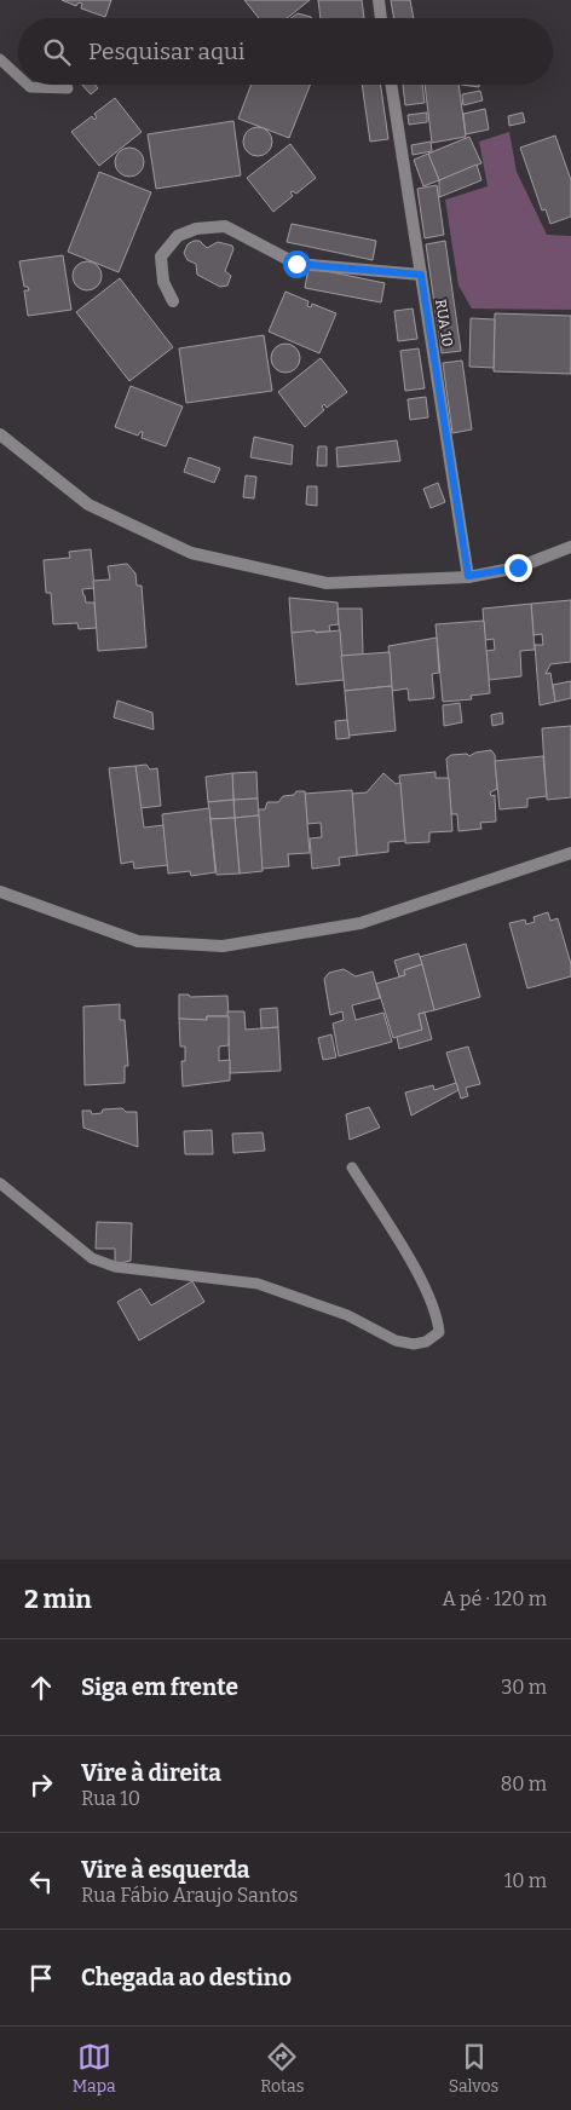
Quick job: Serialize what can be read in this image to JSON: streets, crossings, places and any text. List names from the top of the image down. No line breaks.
{"streets":{"street":["RUA 10"]},"page":{"search":"Pesquisar aqui","heading":["2 min","A pé · 120 m"],"list":[["Siga em frente","30 m"],["Vire à direita","Rua 10","80 m"],["Vire à esquerda","Rua Fábio Araujo Santos","10 m"],"Chegada ao destino"],"nav":["Mapa","Rotas","Salvos"]}}
